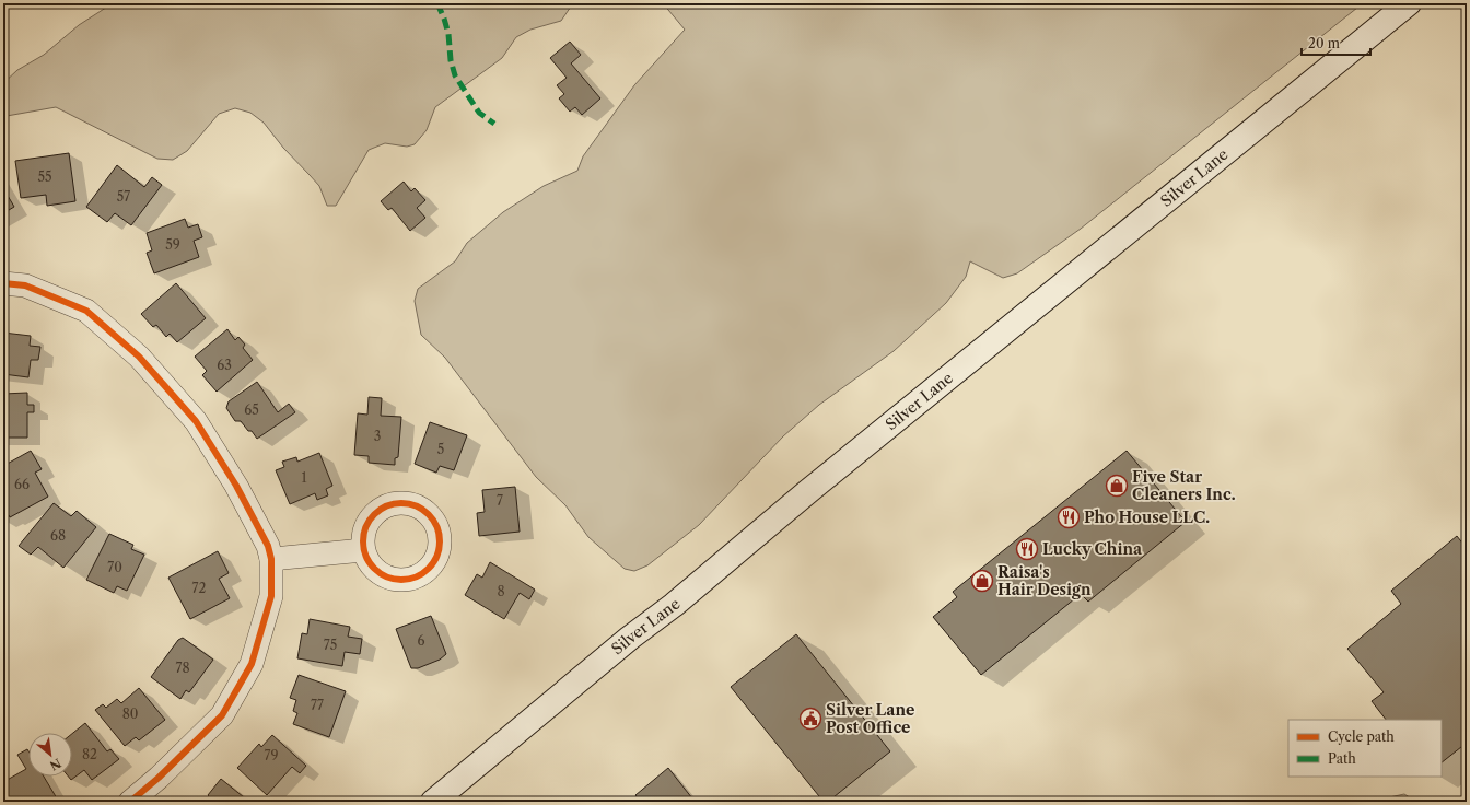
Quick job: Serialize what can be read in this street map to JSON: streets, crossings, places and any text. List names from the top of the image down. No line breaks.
{"streets":{"main road":["Silver Lane"]},"places":{"shop":["Five Star Cleaners Inc.","Raisa's Hair Design"],"restaurant":["Pho House LLC.","Lucky China"],"public building":["Silver Lane Post Office"]},"house_numbers":["55","57","59","63","65","3","5","1","66","7","68","70","72","8","6","75","78","77","80","82","79"],"legend":["Cycle path","Path"],"scale_bar":"20 m","north":"bottom right"}
